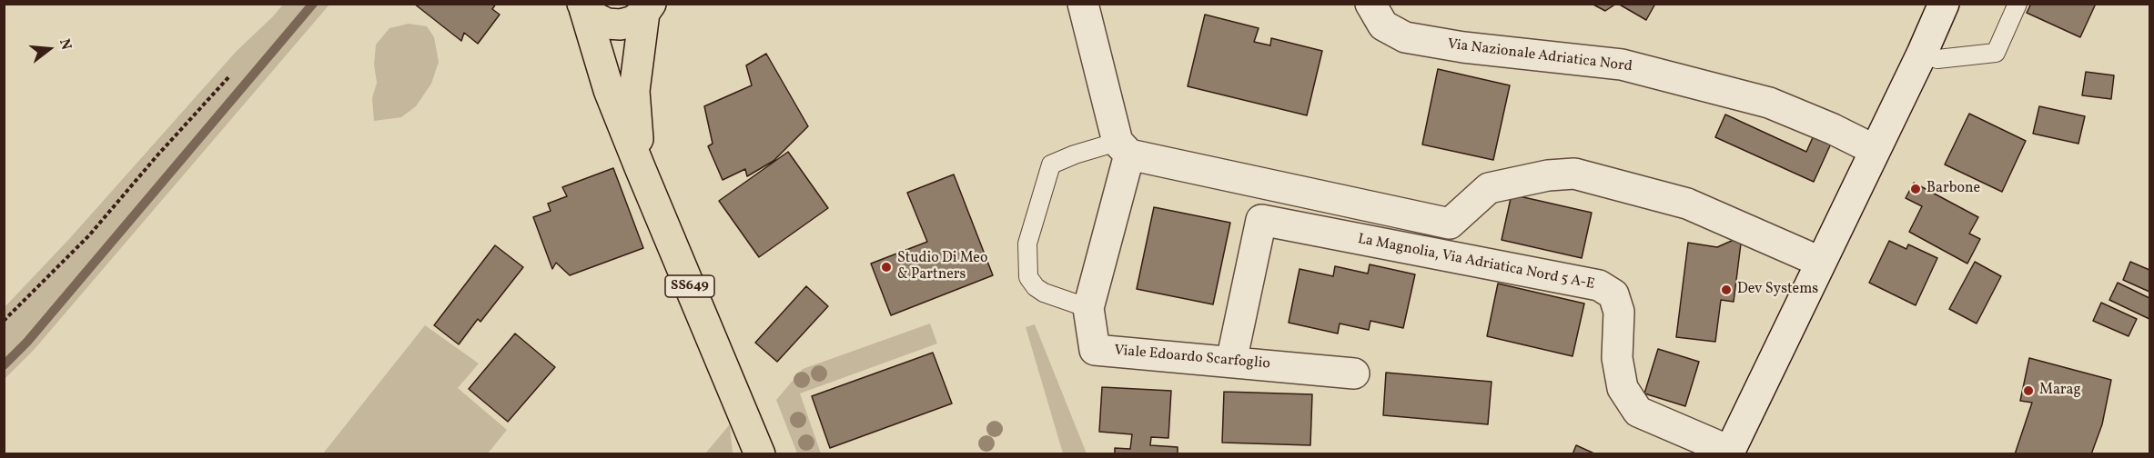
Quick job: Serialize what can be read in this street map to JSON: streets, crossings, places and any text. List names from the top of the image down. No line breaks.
{"streets":{"main road":["SS649"],"street":["Via Nazionale Adriatica Nord","La Magnolia, Via Adriatica Nord 5 A-E","Viale Edoardo Scarfoglio"]},"crossings":[["La Magnolia, Via Adriatica Nord 5 A-E","Viale Edoardo Scarfoglio"]],"places":["Barbone","Studio Di Meo & Partners","Dev Systems","Marag"],"north":"right"}
